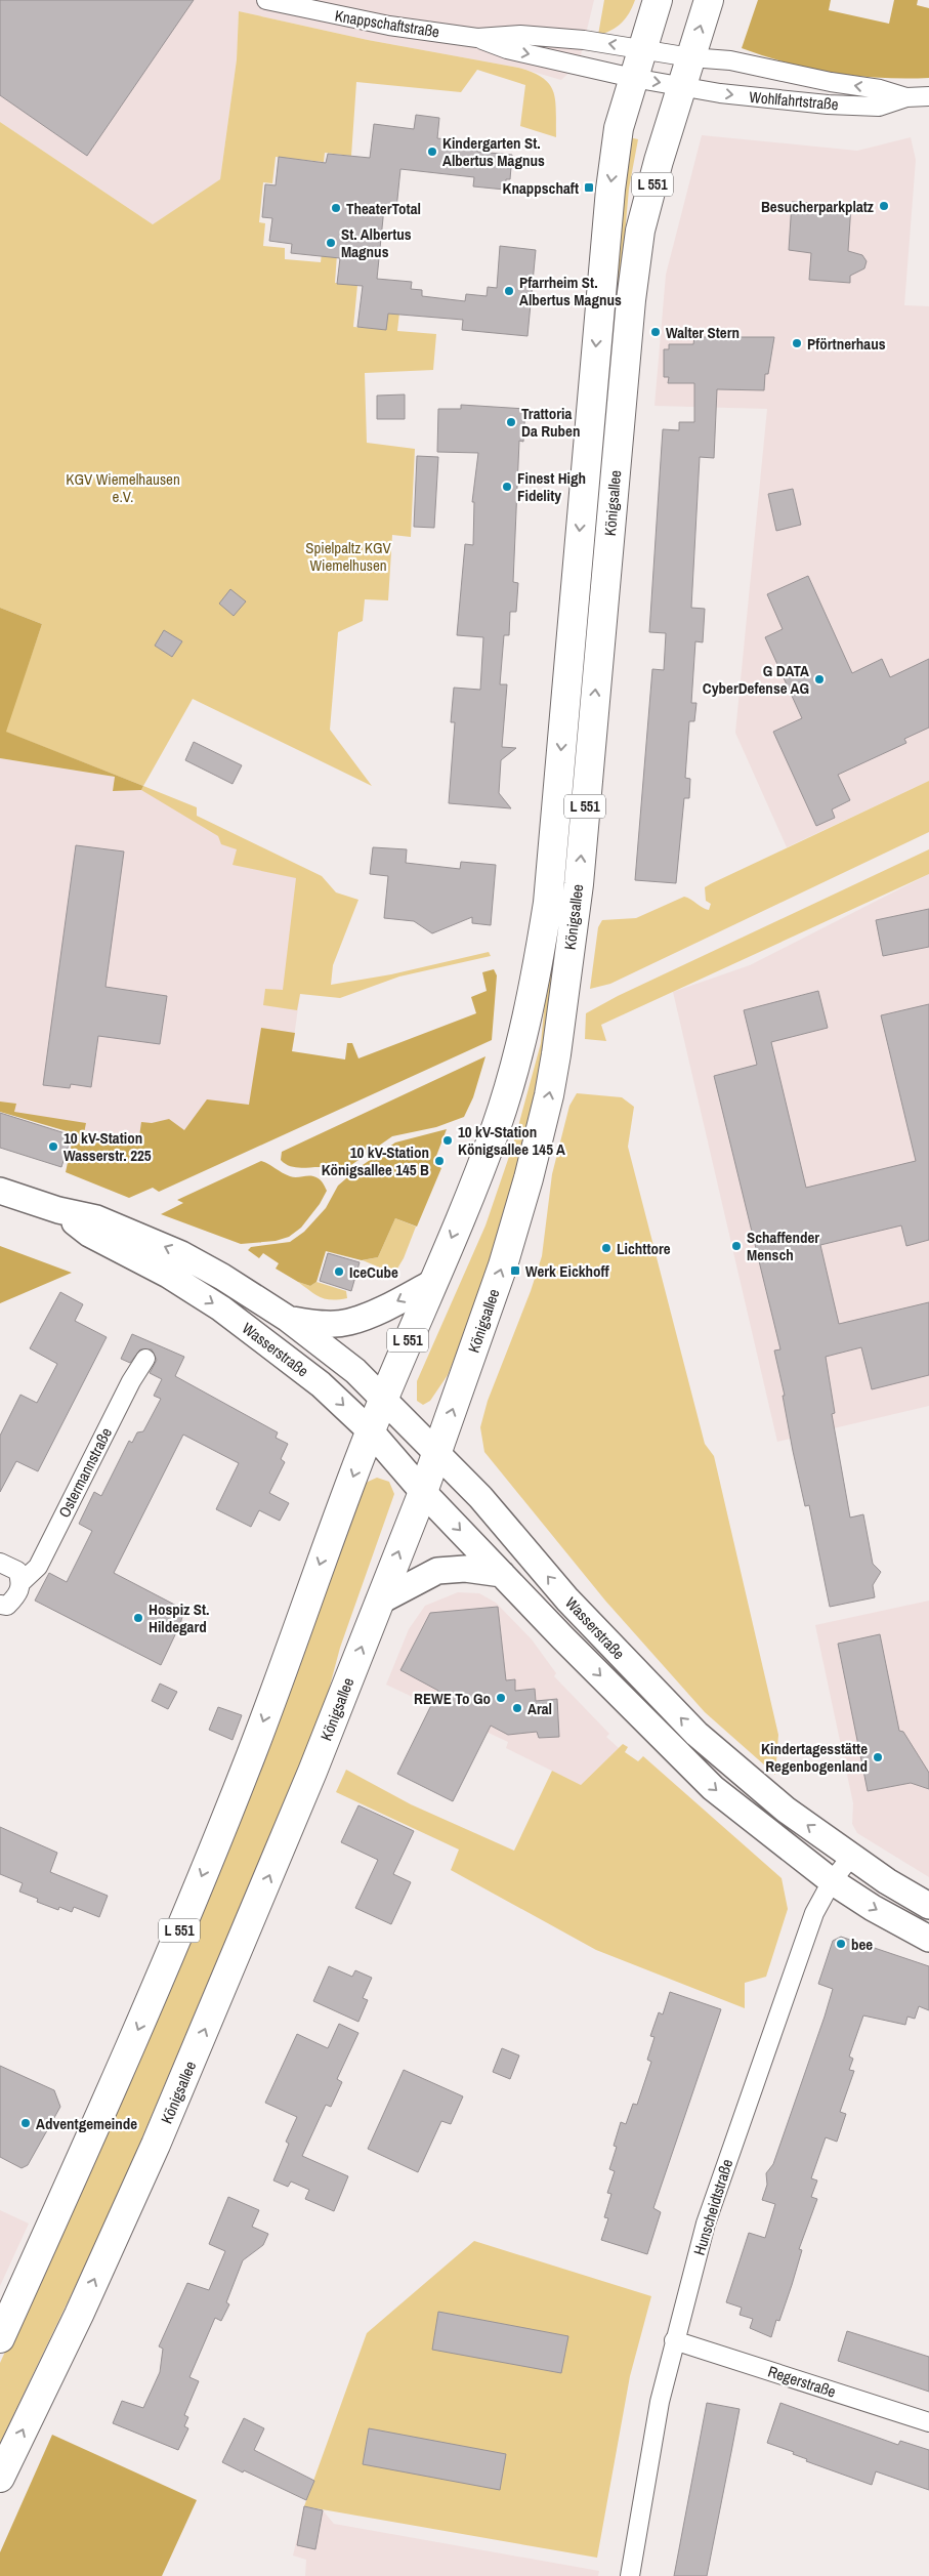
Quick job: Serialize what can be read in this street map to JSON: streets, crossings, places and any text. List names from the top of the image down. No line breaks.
{"streets":{"main road":["L 551","Königsallee","Wasserstraße"],"street":["Knappschaftstraße","Wohlfahrtstraße","Ostermannstraße","Hunscheidtstraße","Regerstraße"]},"crossings":[["Knappschaftstraße","Königsallee"],["Wohlfahrtstraße","Königsallee"],["Königsallee","Wasserstraße"],["Wasserstraße","Hunscheidtstraße"],["Hunscheidtstraße","Regerstraße"]],"parks":["KGV Wiemelhausen e.V.","Spielpaltz KGV Wiemelhusen"],"places":{"other":["Kindergarten St. Albertus Magnus","Besucherparkplatz","TheaterTotal","St. Albertus Magnus","Pfarrheim St. Albertus Magnus","Walter Stern","Pförtnerhaus","Trattoria Da Ruben","Finest High Fidelity","G DATA CyberDefense AG","10 kV-Station Königsallee 145 A","10 kV-Station Wasserstr. 225","10 kV-Station Königsallee 145 B","Schaffender Mensch","Lichttore","IceCube","Hospiz St. Hildegard","REWE To Go","Aral","Kindertagesstätte Regenbogenland","bee","Adventgemeinde"],"transit":["Knappschaft","Werk Eickhoff"]}}
